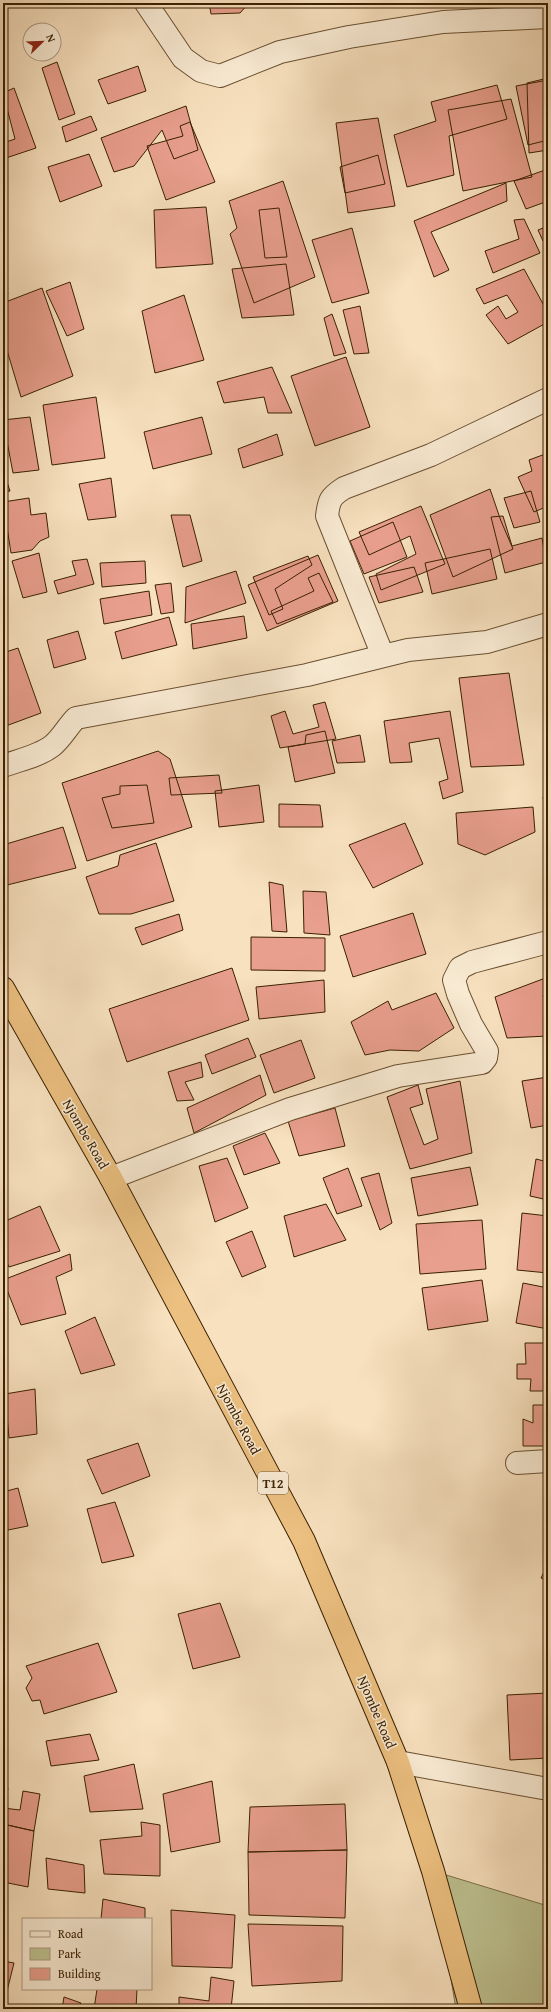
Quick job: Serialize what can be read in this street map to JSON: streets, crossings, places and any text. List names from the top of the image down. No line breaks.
{"streets":{"highway":["Njombe Road","T12"]},"legend":["Road","Park","Building"],"north":"top right"}
